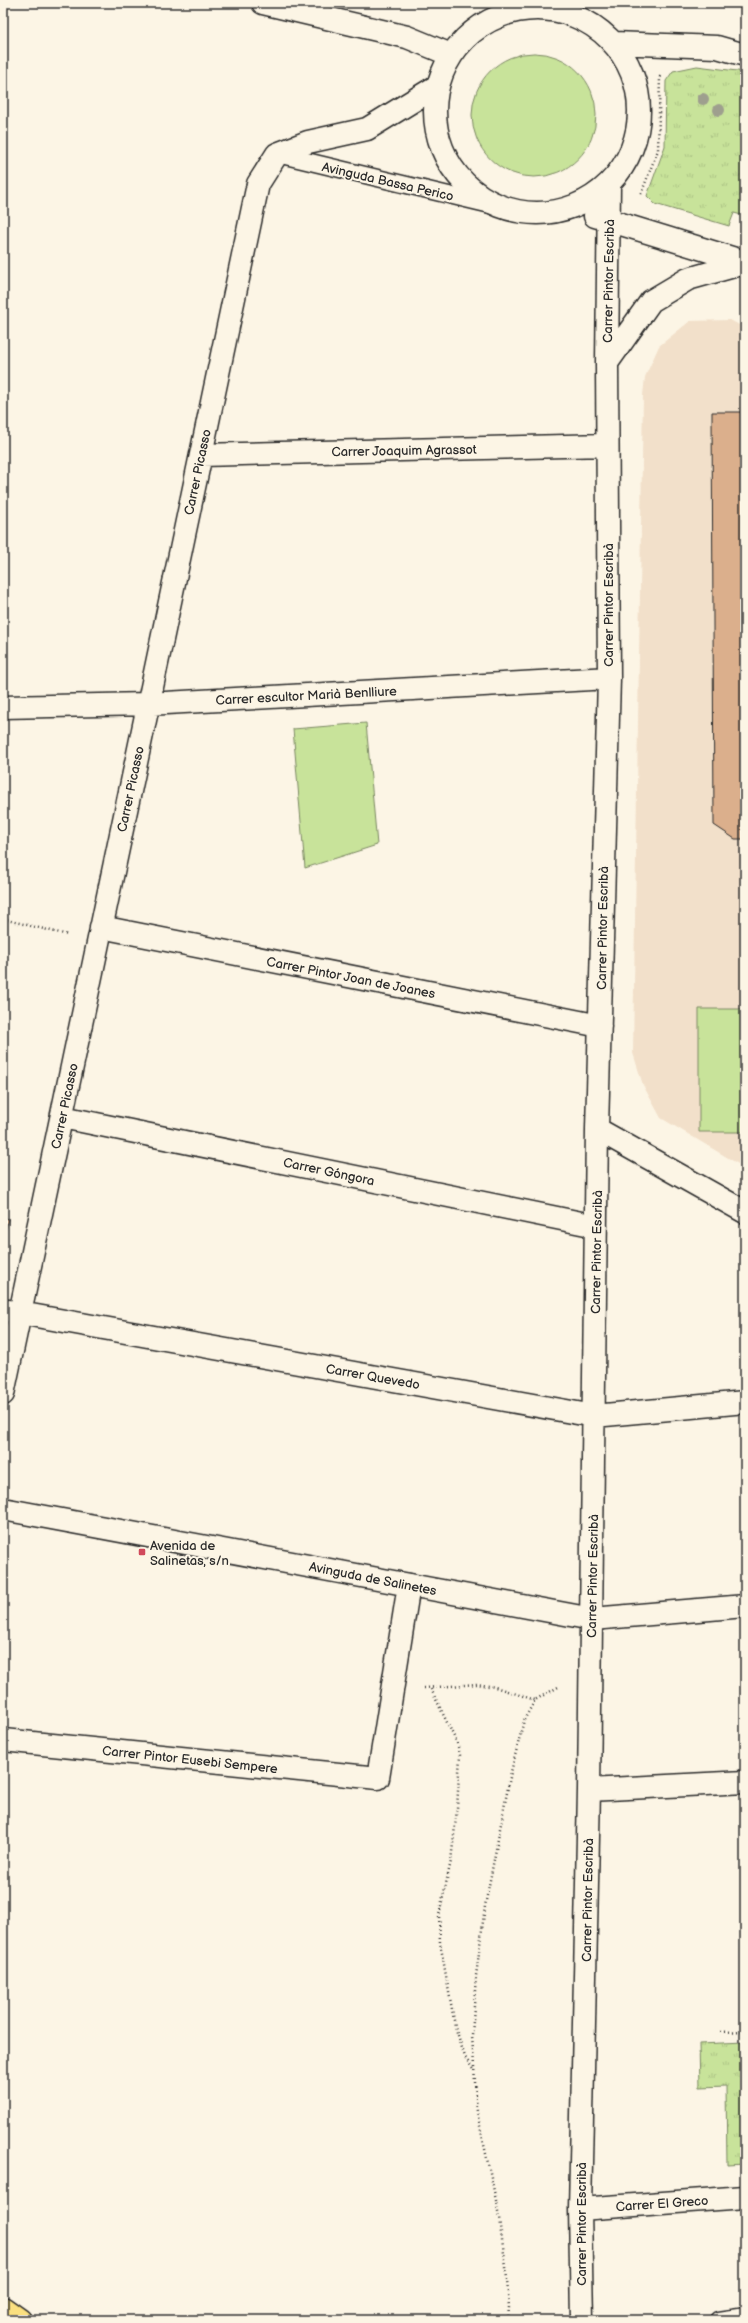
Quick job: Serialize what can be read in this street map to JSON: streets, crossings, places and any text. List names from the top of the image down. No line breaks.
{"streets":{"street":["Carrer Pintor Escribà","Carrer Joaquim Agrassot","Carrer Picasso","Carrer escultor Marià Benlliure","Carrer Pintor Joan de Joanes","Carrer Góngora","Carrer Quevedo","Avinguda de Salinetes","Carrer Pintor Eusebi Sempere","Carrer El Greco"],"lane":["Avinguda Bassa Perico"]},"crossings":[["Avinguda Bassa Perico","Carrer Picasso"],["Carrer Pintor Escribà","Carrer Joaquim Agrassot"],["Carrer Pintor Escribà","Carrer escultor Marià Benlliure"],["Carrer Pintor Escribà","Carrer Pintor Joan de Joanes"],["Carrer Pintor Escribà","Carrer Góngora"],["Carrer Pintor Escribà","Carrer Quevedo"],["Carrer Pintor Escribà","Avinguda de Salinetes"],["Carrer Pintor Escribà","Carrer El Greco"],["Carrer Joaquim Agrassot","Carrer Picasso"],["Carrer Picasso","Carrer escultor Marià Benlliure"],["Carrer Picasso","Carrer Pintor Joan de Joanes"],["Carrer Picasso","Carrer Góngora"],["Carrer Picasso","Carrer Quevedo"]],"places":{"transit":["Avenida de Salinetas, s/n"]}}
